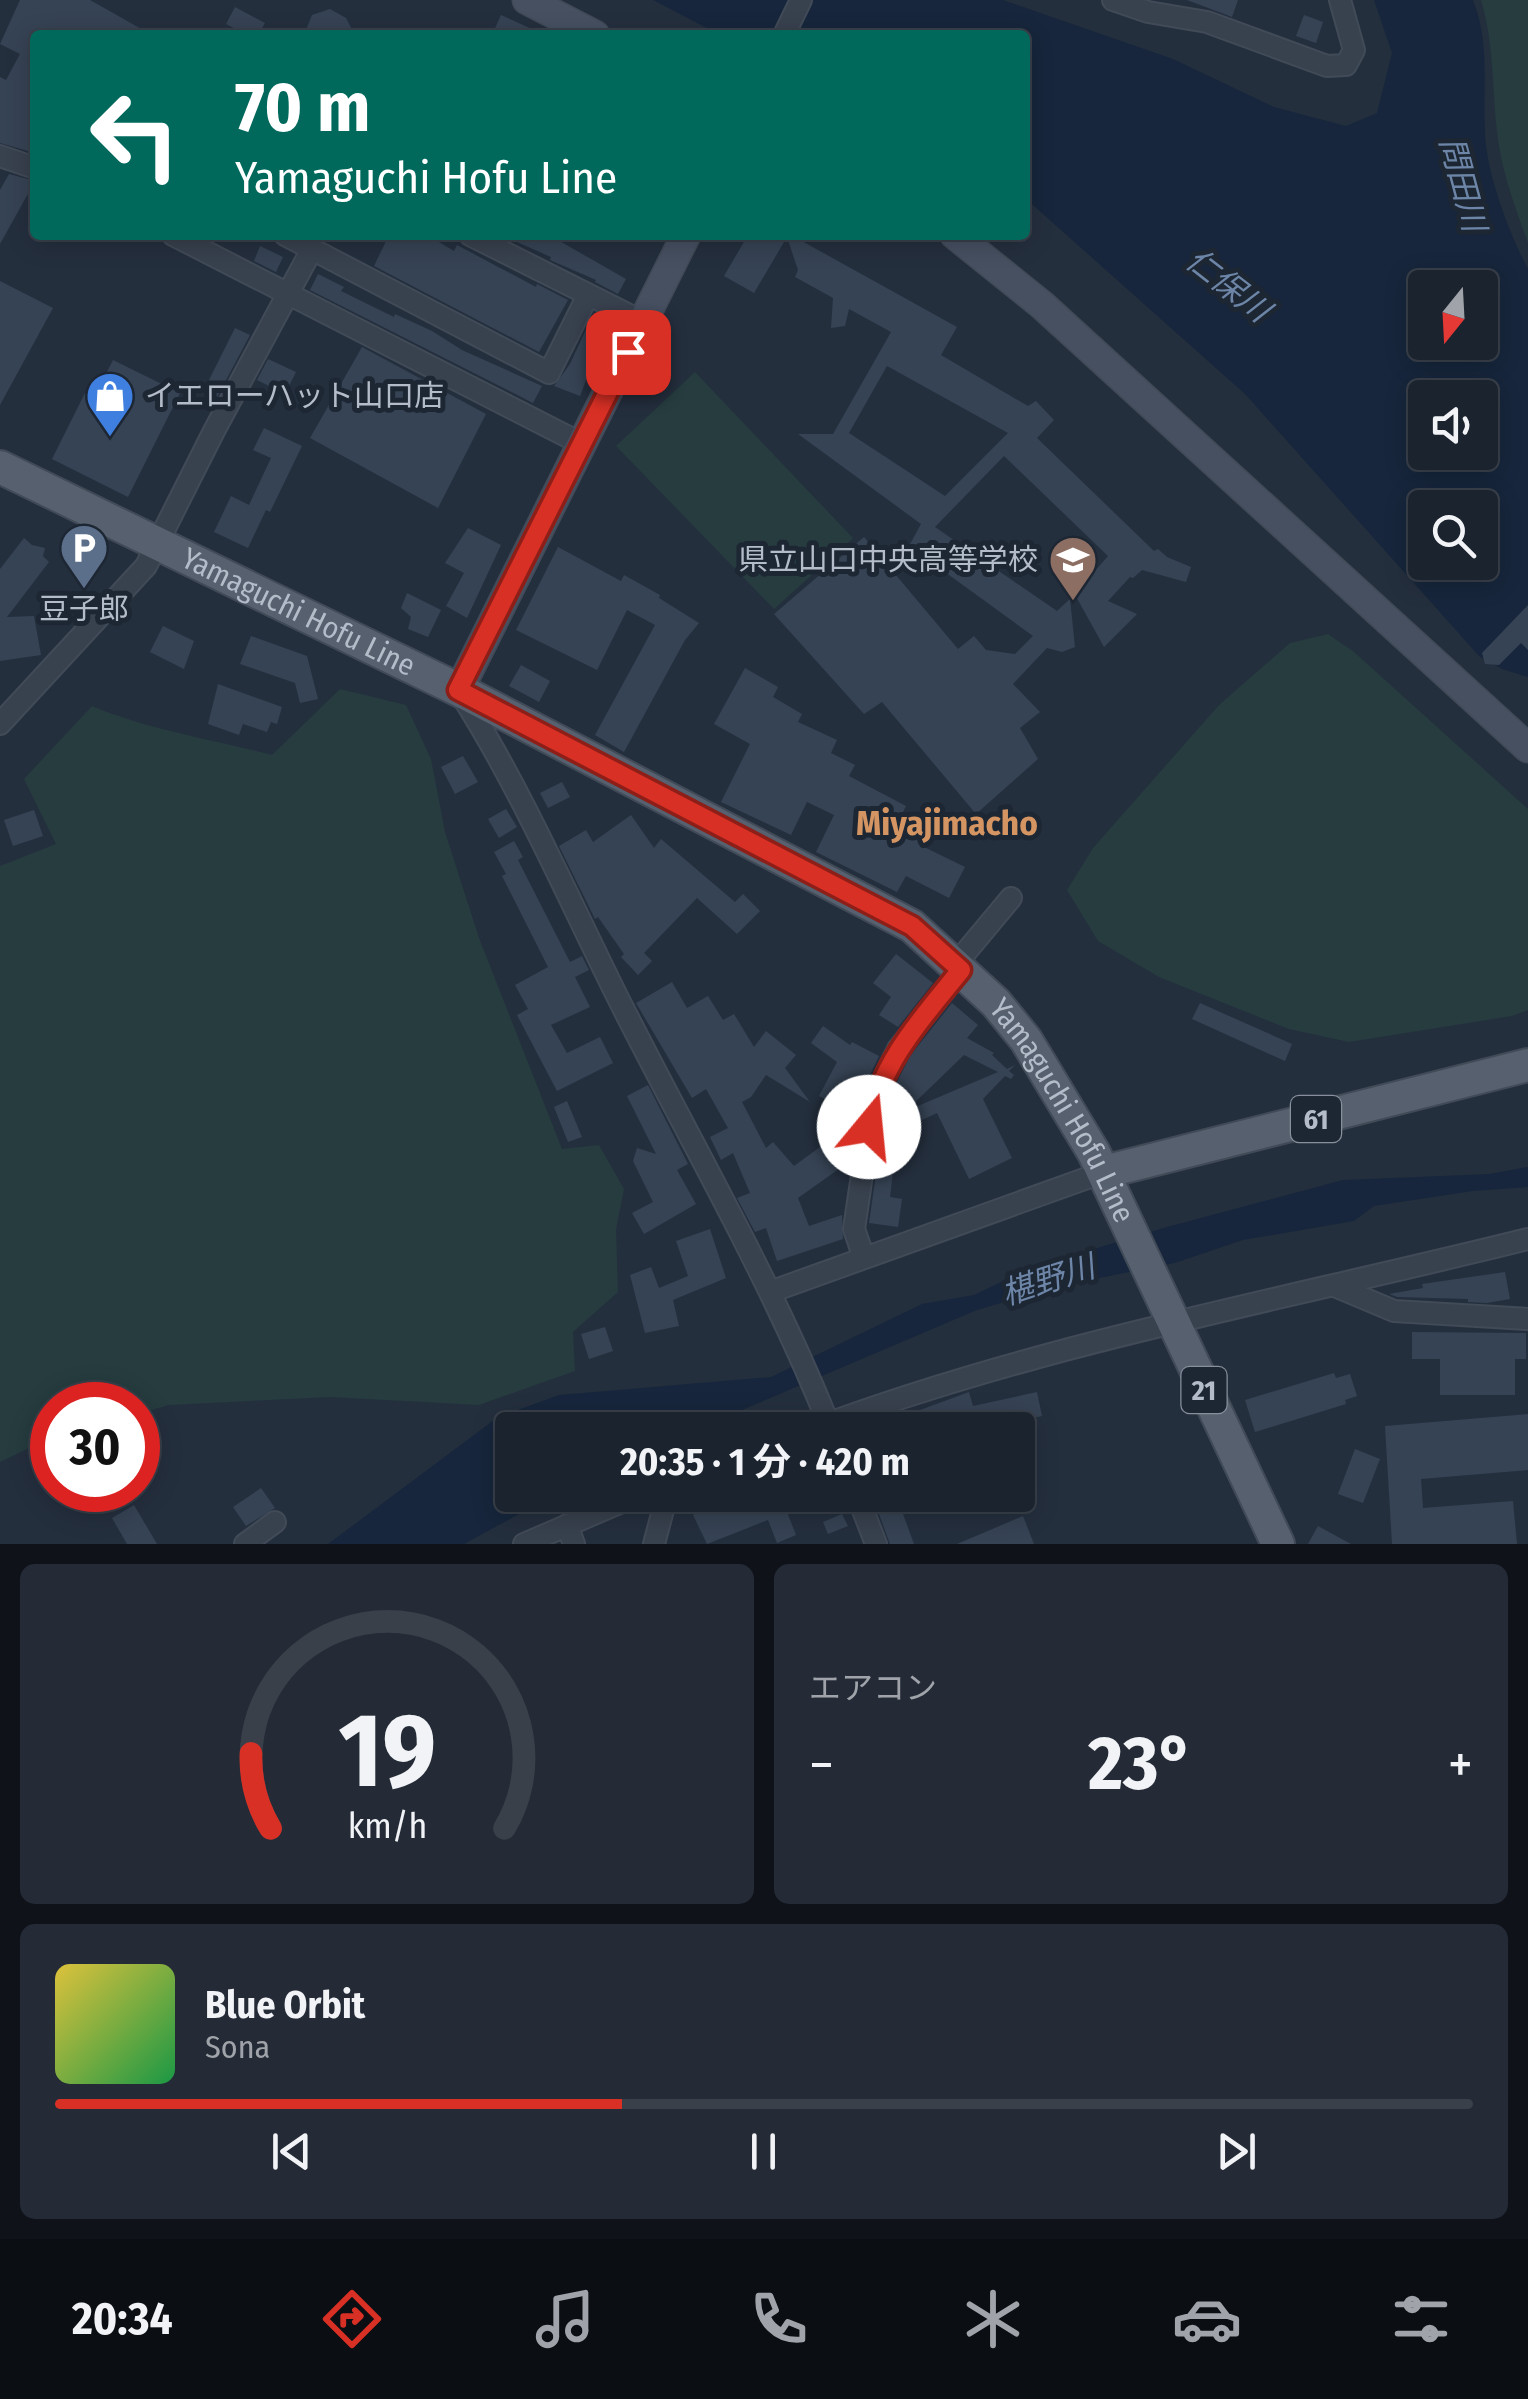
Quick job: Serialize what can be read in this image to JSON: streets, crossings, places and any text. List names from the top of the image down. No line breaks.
{"streets":{"main road":["Yamaguchi Hofu Line","61","21"]},"crossings":[["Yamaguchi Hofu Line","61"]],"districts":["Miyajimacho"],"water":["問田川","仁保川","椹野川"],"places":{"shop":["イエローハット山口店"],"parking":["豆子郎"],"school or university":["県立山口中央高等学校"]},"north":"bottom","page":{"turn":["70 m","Yamaguchi Hofu Line"],"limit":"30","trip":"20:35 · 1 分 · 420 m","tile":"エアコン","heat":["−","23°","+"],"song":["Blue Orbit","Sona"],"tabs":"20:34","gauge":["19","km/h"]}}
